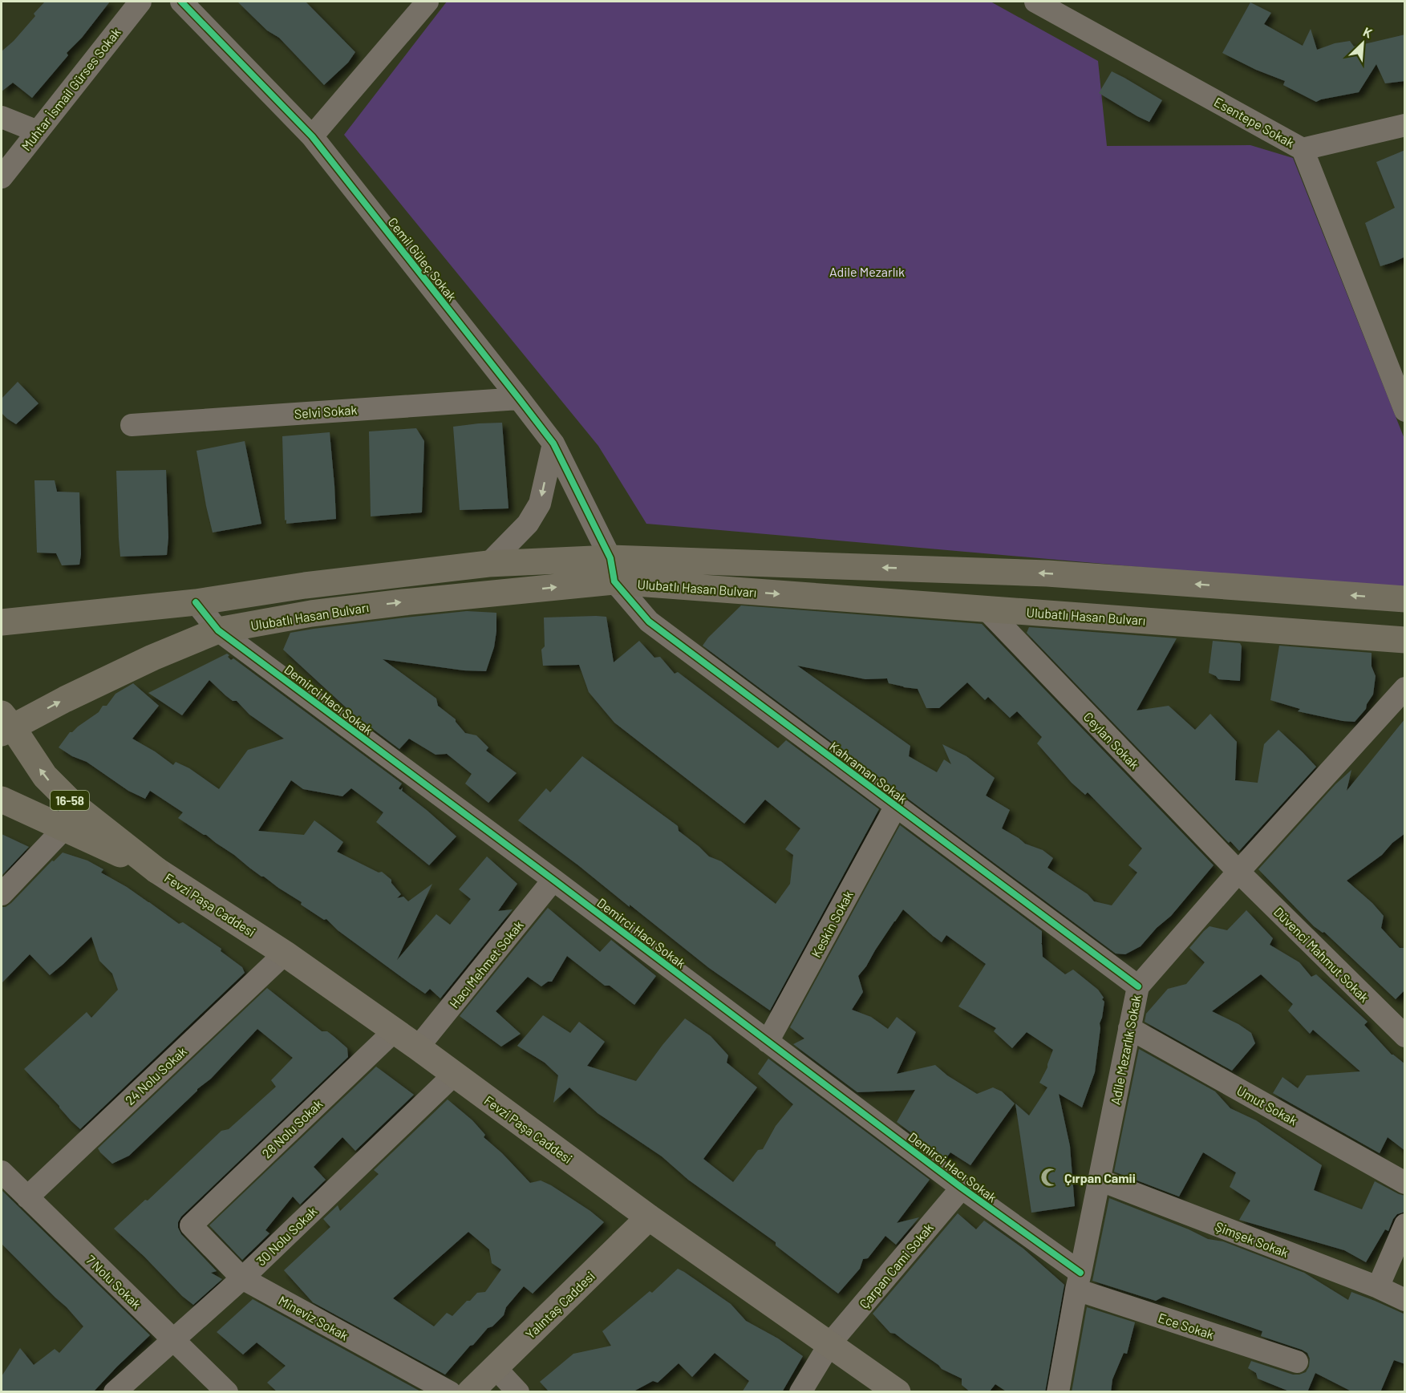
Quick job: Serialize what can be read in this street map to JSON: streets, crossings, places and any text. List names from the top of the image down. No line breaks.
{"streets":{"main road":["Ulubatlı Hasan Bulvarı","16-58","Fevzi Paşa Caddesi","Yalıntaş Caddesi"],"street":["Muhtar İsmail Gürses Sokak","Esentepe Sokak","Cemil Güleç Sokak","Selvi Sokak","Demirci Hacı Sokak","Ceylan Sokak","Kahraman Sokak","Keskin Sokak","Düvenci Mahmut Sokak","Hacı Mehmet Sokak","Adile Mezarlık Sokak","24 Nolu Sokak","Umut Sokak","28 Nolu Sokak","30 Nolu Sokak","Şimşek Sokak","Çarpan Cami Sokak","7 Nolu Sokak","Mineviz Sokak","Ece Sokak"]},"crossings":[["Cemil Güleç Sokak","Selvi Sokak"],["Cemil Güleç Sokak","Ulubatlı Hasan Bulvarı"],["Cemil Güleç Sokak","Kahraman Sokak"],["Ulubatlı Hasan Bulvarı","Demirci Hacı Sokak"],["Ulubatlı Hasan Bulvarı","Ceylan Sokak"],["Ulubatlı Hasan Bulvarı","Kahraman Sokak"],["Ulubatlı Hasan Bulvarı","Fevzi Paşa Caddesi"],["Demirci Hacı Sokak","Keskin Sokak"],["Demirci Hacı Sokak","Hacı Mehmet Sokak"],["Demirci Hacı Sokak","Adile Mezarlık Sokak"],["Demirci Hacı Sokak","Çarpan Cami Sokak"],["Demirci Hacı Sokak","Ece Sokak"],["Ceylan Sokak","Düvenci Mahmut Sokak"],["Ceylan Sokak","Adile Mezarlık Sokak"],["Kahraman Sokak","Keskin Sokak"],["Kahraman Sokak","Adile Mezarlık Sokak"],["Fevzi Paşa Caddesi","Hacı Mehmet Sokak"],["Fevzi Paşa Caddesi","24 Nolu Sokak"],["Fevzi Paşa Caddesi","28 Nolu Sokak"],["Fevzi Paşa Caddesi","30 Nolu Sokak"],["Fevzi Paşa Caddesi","Çarpan Cami Sokak"],["Fevzi Paşa Caddesi","Yalıntaş Caddesi"],["Düvenci Mahmut Sokak","Adile Mezarlık Sokak"],["Adile Mezarlık Sokak","Umut Sokak"],["Adile Mezarlık Sokak","Şimşek Sokak"],["Adile Mezarlık Sokak","Ece Sokak"],["24 Nolu Sokak","7 Nolu Sokak"],["28 Nolu Sokak","Mineviz Sokak"],["30 Nolu Sokak","7 Nolu Sokak"],["30 Nolu Sokak","Mineviz Sokak"]],"parks":["Adile Mezarlık"],"places":{"mosque":["Çırpan Camii"]},"north":"top right"}
